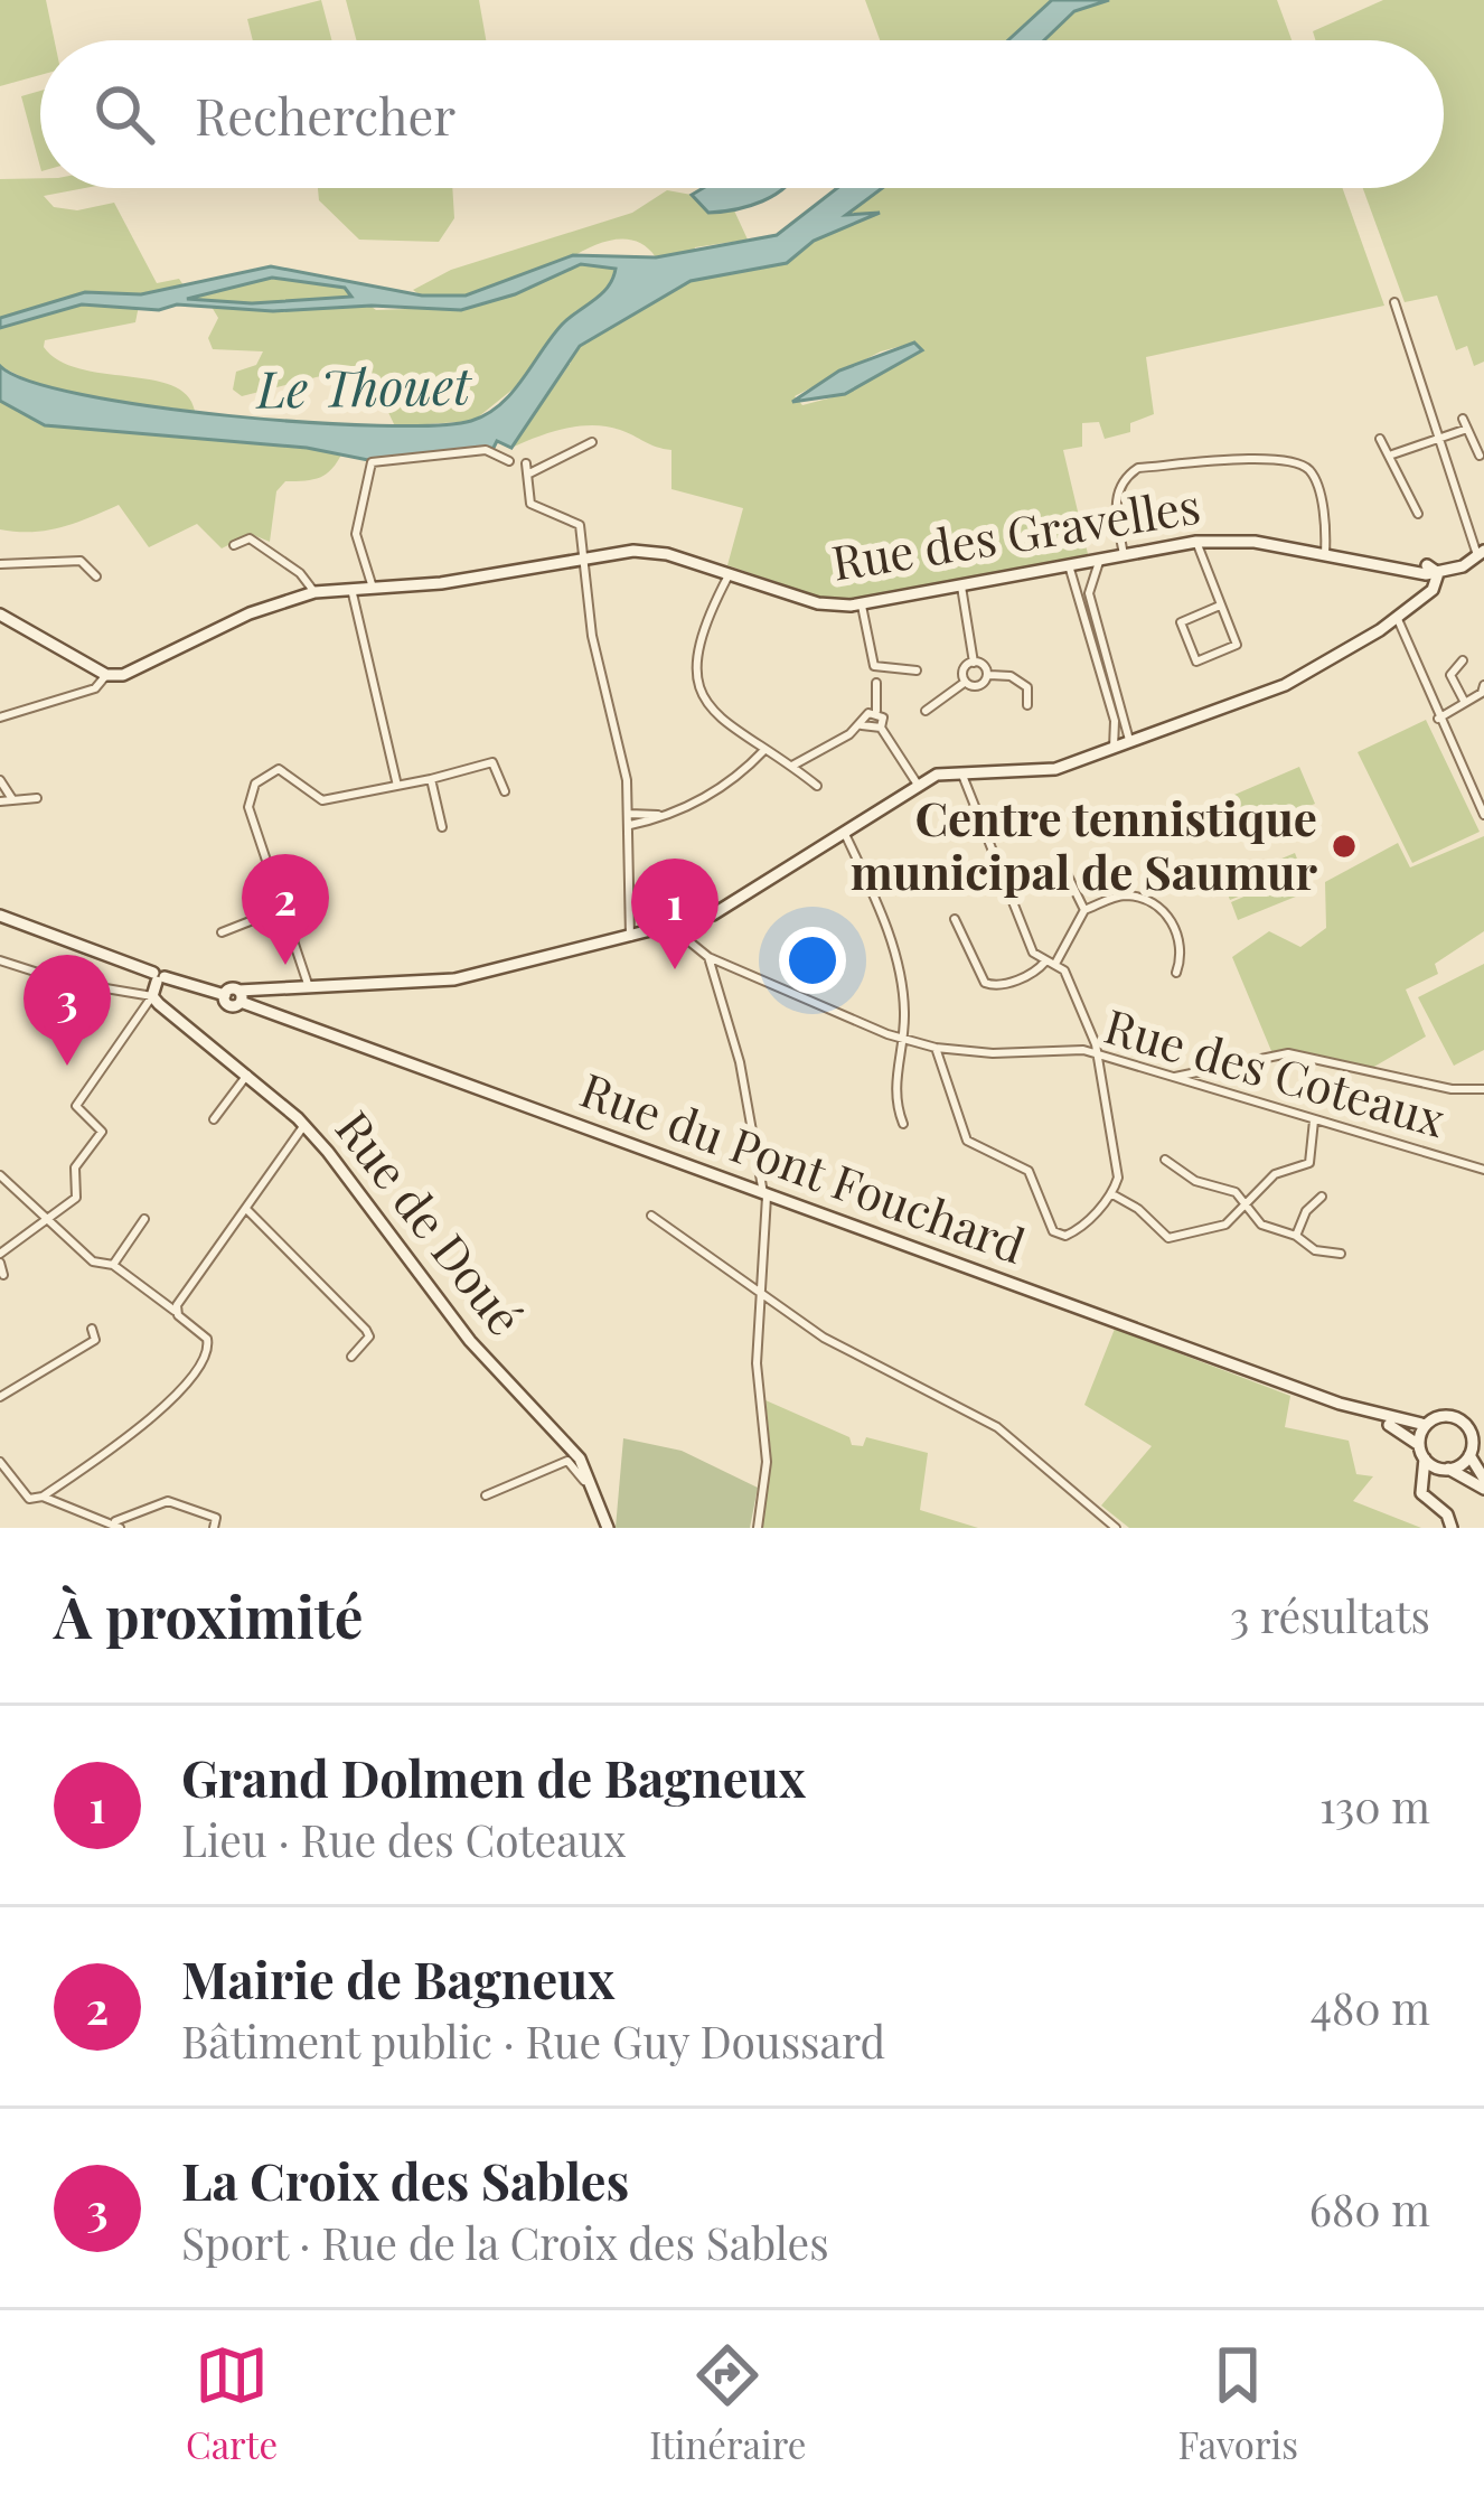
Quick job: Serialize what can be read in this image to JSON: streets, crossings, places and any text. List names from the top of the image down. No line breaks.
{"streets":{"street":["Rue des Gravelles","Rue des Coteaux","Rue du Pont Fouchard","Rue de Doué"]},"water":["Le Thouet"],"places":["Centre tennistique municipal de Saumur"],"page":{"search":"Rechercher","pins":["2","1","3"],"heading":["À proximité","3 résultats"],"list":[{"mark":"1","name":"Grand Dolmen de Bagneux","note":"Lieu · Rue des Coteaux","value":"130 m"},{"mark":"2","name":"Mairie de Bagneux","note":"Bâtiment public · Rue Guy Doussard","value":"480 m"},{"mark":"3","name":"La Croix des Sables","note":"Sport · Rue de la Croix des Sables","value":"680 m"}],"nav":["Carte","Itinéraire","Favoris"]}}
